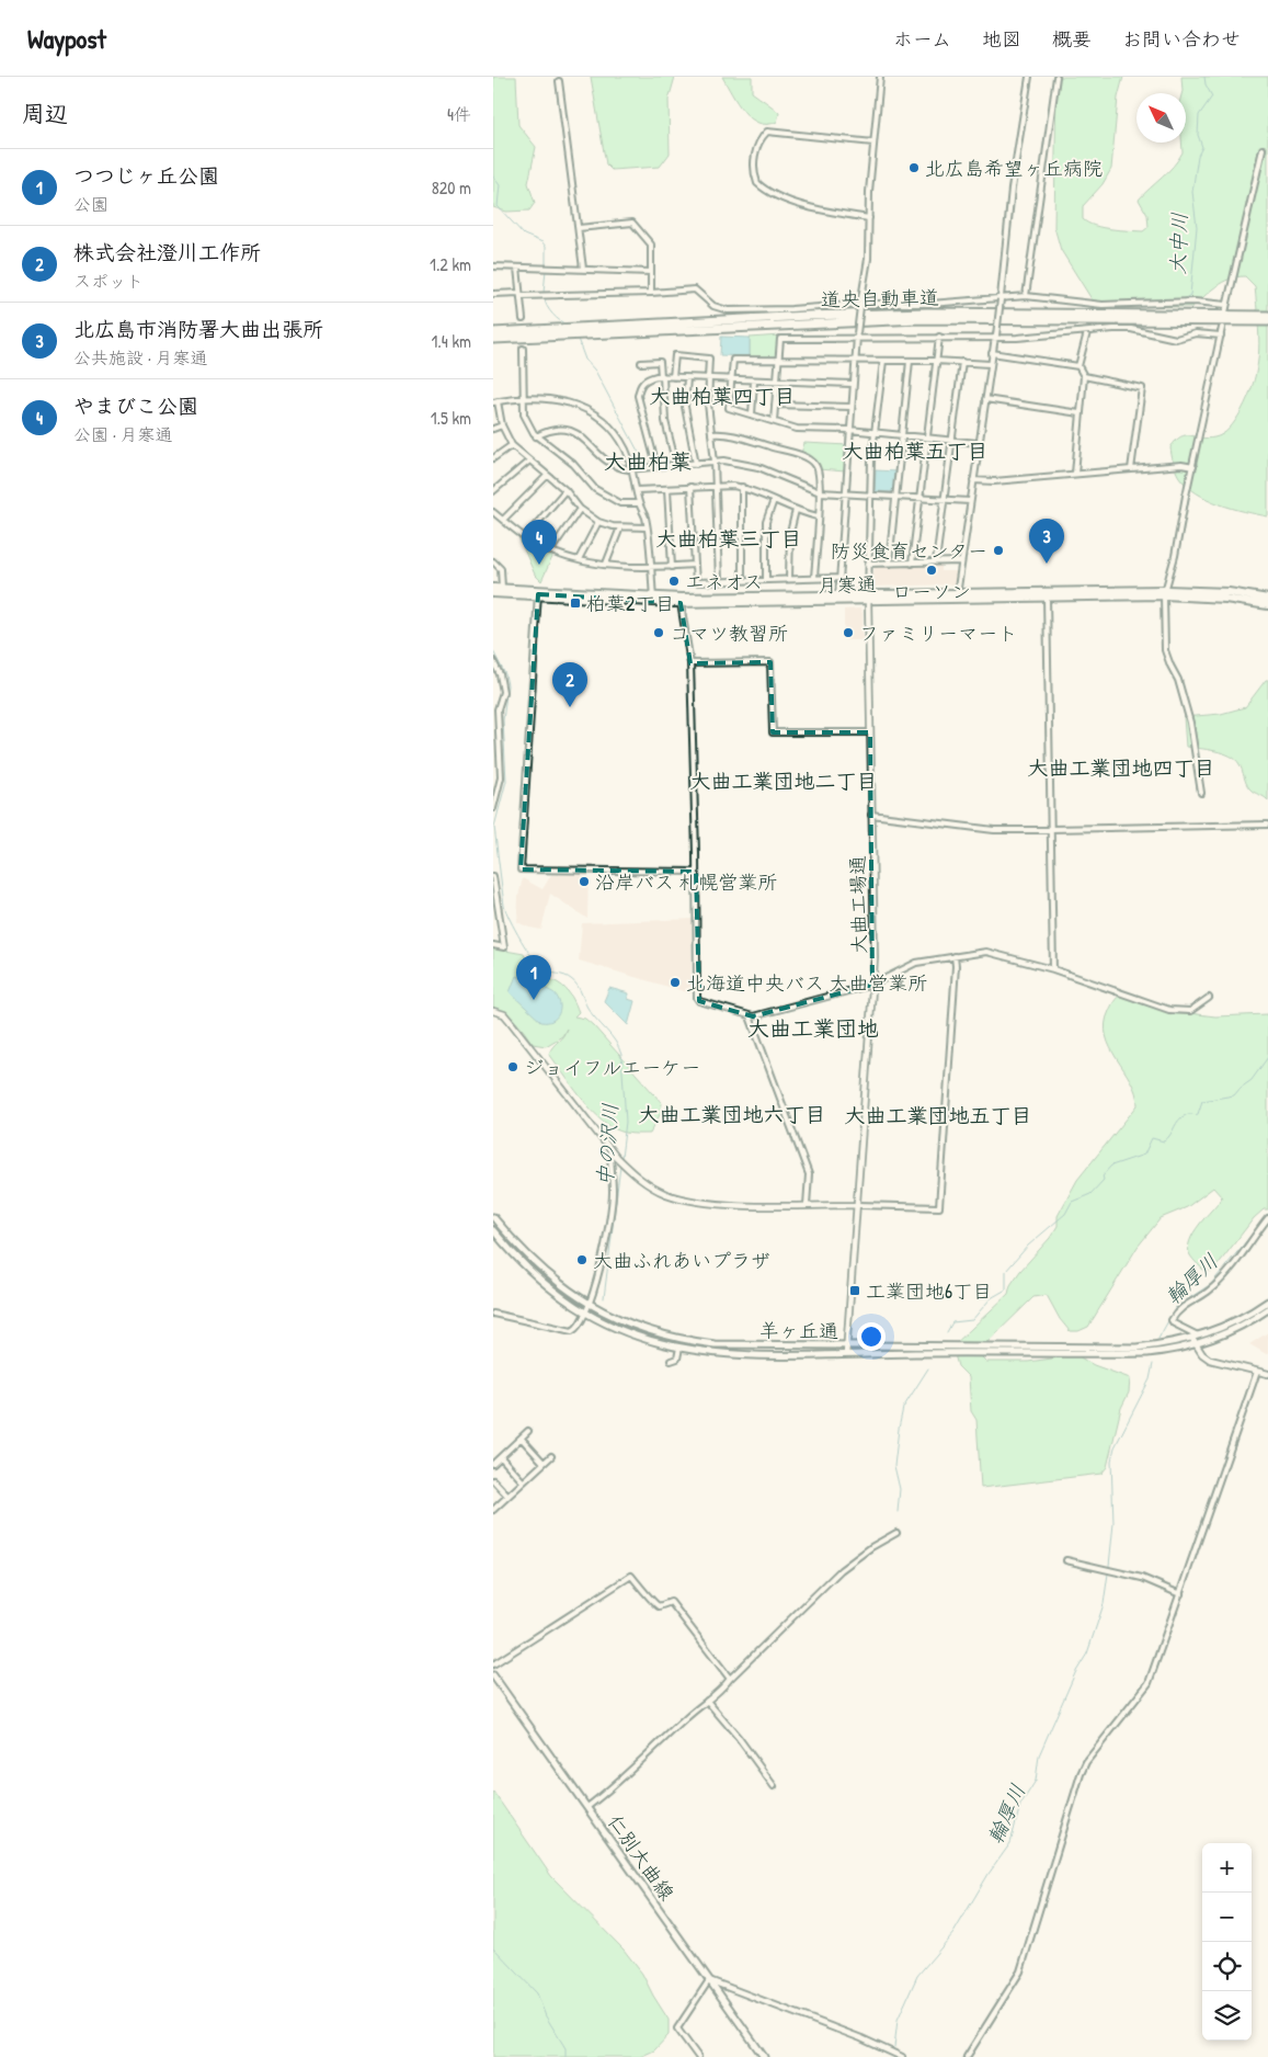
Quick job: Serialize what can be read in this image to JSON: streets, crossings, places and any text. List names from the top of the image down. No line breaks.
{"streets":{"highway":["道央自動車道","月寒通"],"main road":["羊ヶ丘通","仁別大曲線"],"street":["大曲工場通"]},"crossings":[["月寒通","大曲工場通"],["大曲工場通","羊ヶ丘通"]],"districts":["大曲柏葉四丁目","大曲柏葉五丁目","大曲柏葉","大曲柏葉三丁目","大曲工業団地四丁目","大曲工業団地二丁目","大曲工業団地","大曲工業団地六丁目","大曲工業団地五丁目"],"water":["大中川","中の沢川","輪厚川"],"places":{"other":["北広島希望ヶ丘病院","防災食育センター","ローソン","エネオス","コマツ教習所","ファミリーマート","沿岸バス 札幌営業所","北海道中央バス 大曲営業所","ジョイフルエーケー","大曲ふれあいプラザ"],"transit":["柏葉2丁目","工業団地6丁目"]},"north":"top left","page":{"header":"Waypost","nav":["ホーム","地図","概要","お問い合わせ"],"heading":["周辺","4件"],"list":[{"mark":"1","name":"つつじヶ丘公園","note":"公園","value":"820 m"},{"mark":"2","name":"株式会社澄川工作所","note":"スポット","value":"1.2 km"},{"mark":"3","name":"北広島市消防署大曲出張所","note":"公共施設 · 月寒通","value":"1.4 km"},{"mark":"4","name":"やまびこ公園","note":"公園 · 月寒通","value":"1.5 km"}],"pins":["3","4","2","1"],"map_buttons":["+","−"]}}
